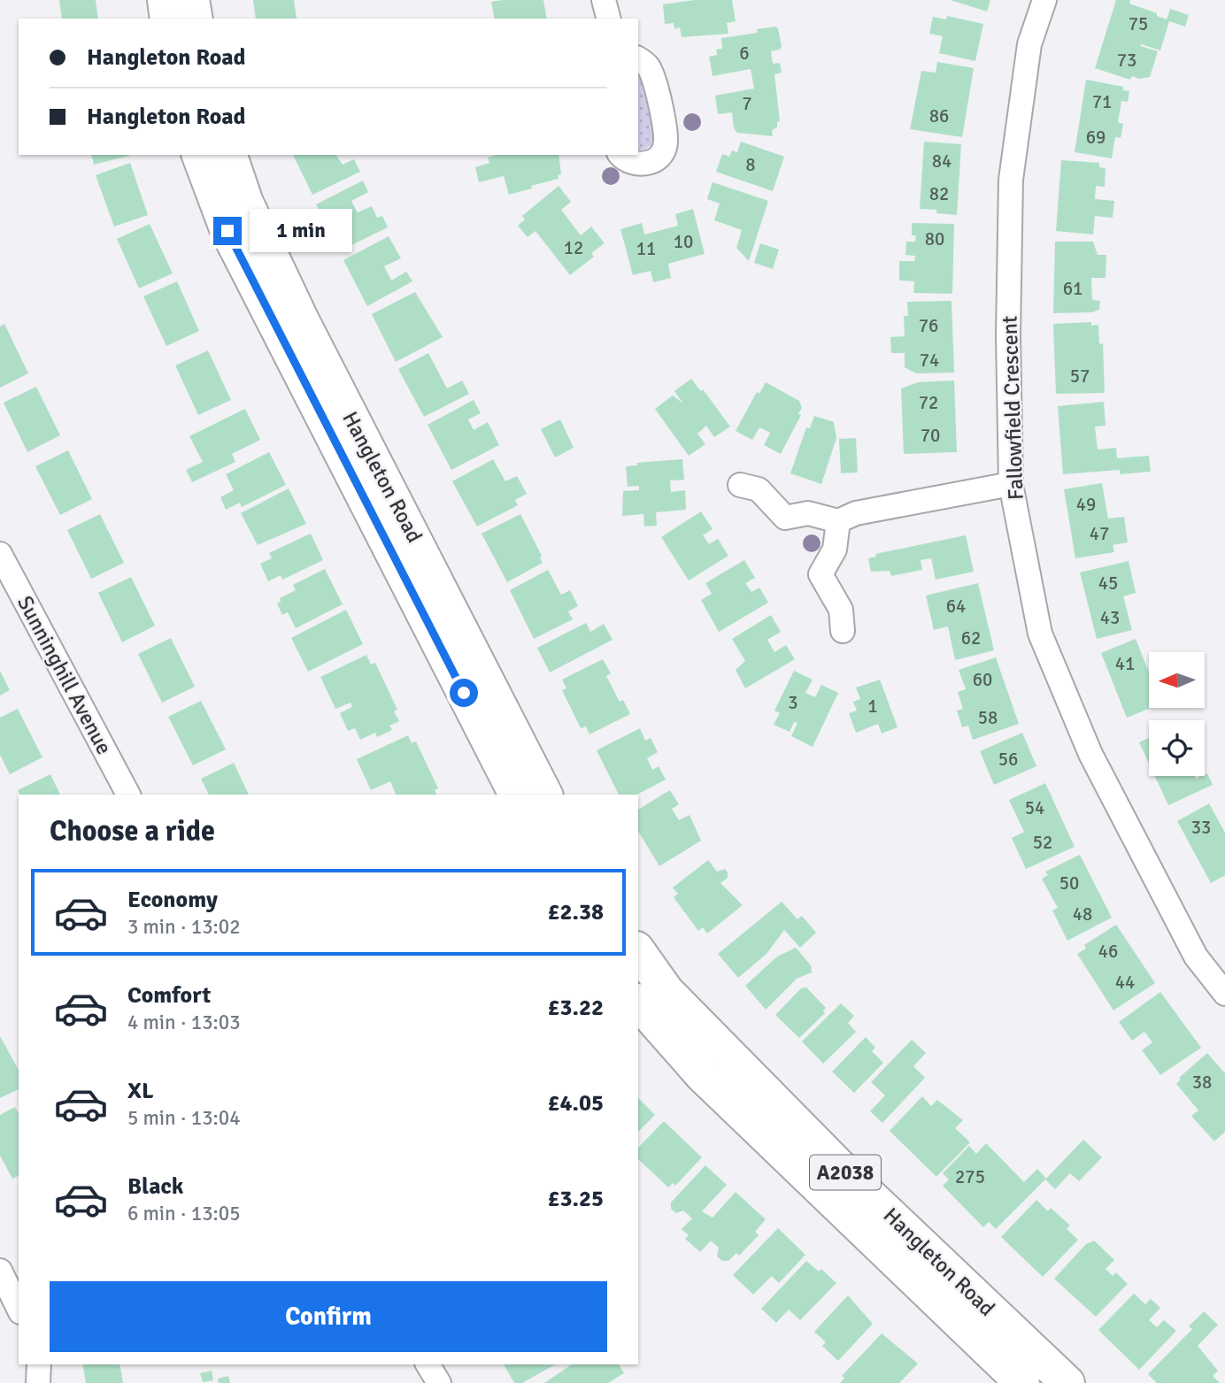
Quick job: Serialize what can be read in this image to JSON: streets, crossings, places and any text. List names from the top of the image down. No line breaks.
{"streets":{"main road":["Hangleton Road","A2038"],"street":["Fallowfield Crescent","Sunninghill Avenue"]},"house_numbers":["75","6","73","71","7","86","69","84","8","82","80","10","12","11","61","76","74","57","72","70","49","47","45","64","43","62","41","60","3","1","58","56","54","33","52","50","48","46","44","38","275"],"north":"left","page":{"banner":["Hangleton Road","Hangleton Road"],"bubble":"1 min","heading":"Choose a ride","list":[{"name":"Economy","note":"3 min · 13:02","value":"£2.38"},{"name":"Comfort","note":"4 min · 13:03","value":"£3.22"},{"name":"XL","note":"5 min · 13:04","value":"£4.05"},{"name":"Black","note":"6 min · 13:05","value":"£3.25"}],"buttons":"Confirm"}}
